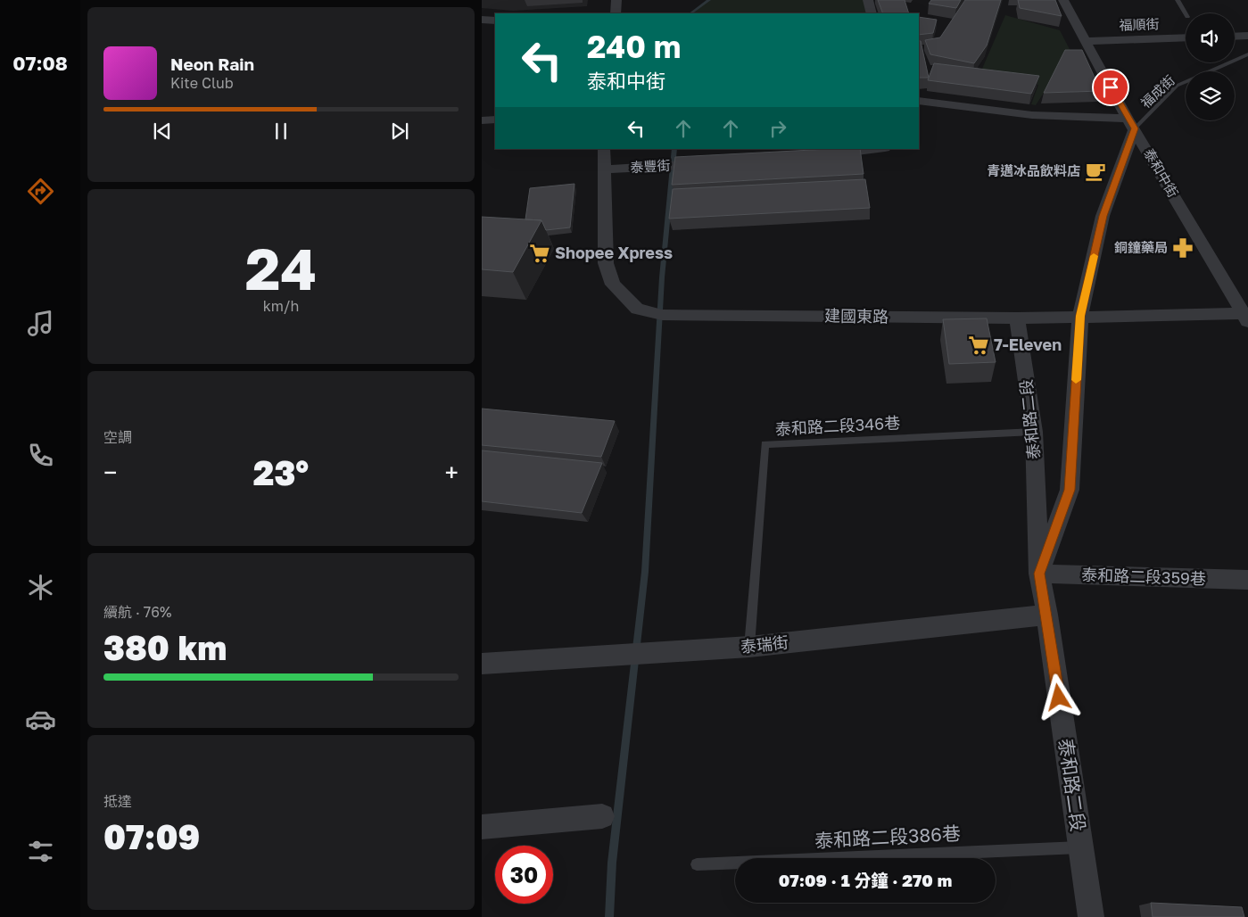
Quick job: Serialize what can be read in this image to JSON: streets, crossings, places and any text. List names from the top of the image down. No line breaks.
{"streets":{"street":["福順街","泰豐街","泰和中街","建國東路","泰和路二段","泰和路二段359巷","泰瑞街"],"lane":["福成街","泰和路二段346巷","泰和路二段386巷"]},"crossings":[["福順街","泰和中街"],["福成街","泰和中街"],["泰豐街","建國東路"],["泰和中街","建國東路"],["建國東路","泰和路二段"],["泰和路二段","泰和路二段346巷"],["泰和路二段","泰和路二段359巷"],["泰和路二段","泰瑞街"],["泰和路二段","泰和路二段386巷"],["泰和路二段346巷","泰瑞街"]],"places":{"cafe":["青邁冰品飲料店"],"pharmacy":["銅鐘藥局"],"supermarket":["Shopee Xpress","7-Eleven"]},"page":{"tabs":"07:08","turn":["240 m","泰和中街"],"song":["Neon Rain","Kite Club"],"tile":[["24","km/h"],"空調",["續航 · 76%","380 km"],["抵達","07:09"]],"heat":["−","23°","+"],"limit":"30","trip":"07:09 · 1 分鐘 · 270 m"}}
